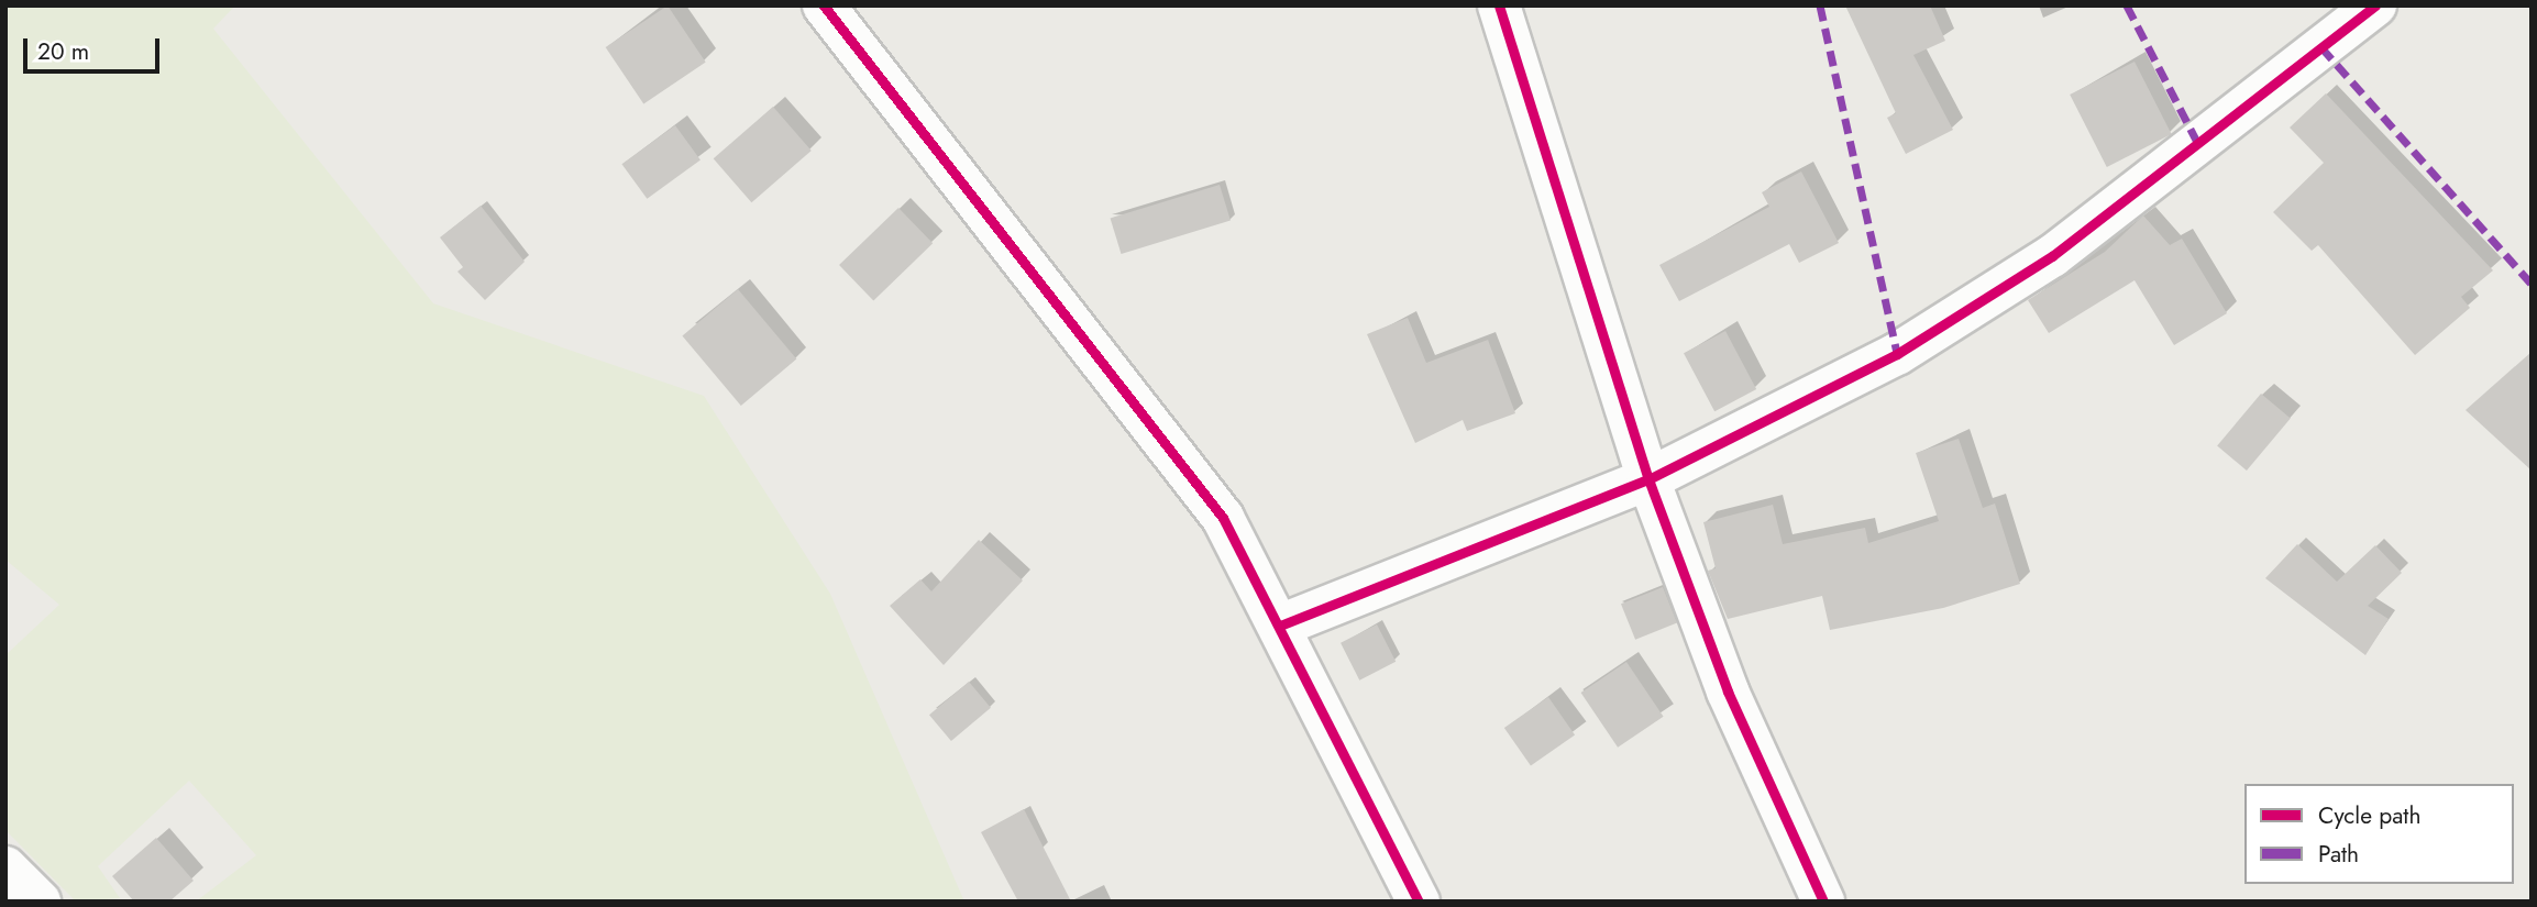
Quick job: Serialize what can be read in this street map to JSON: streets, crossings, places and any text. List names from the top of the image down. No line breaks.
{"legend":["Cycle path","Path"],"scale_bar":"20 m"}
